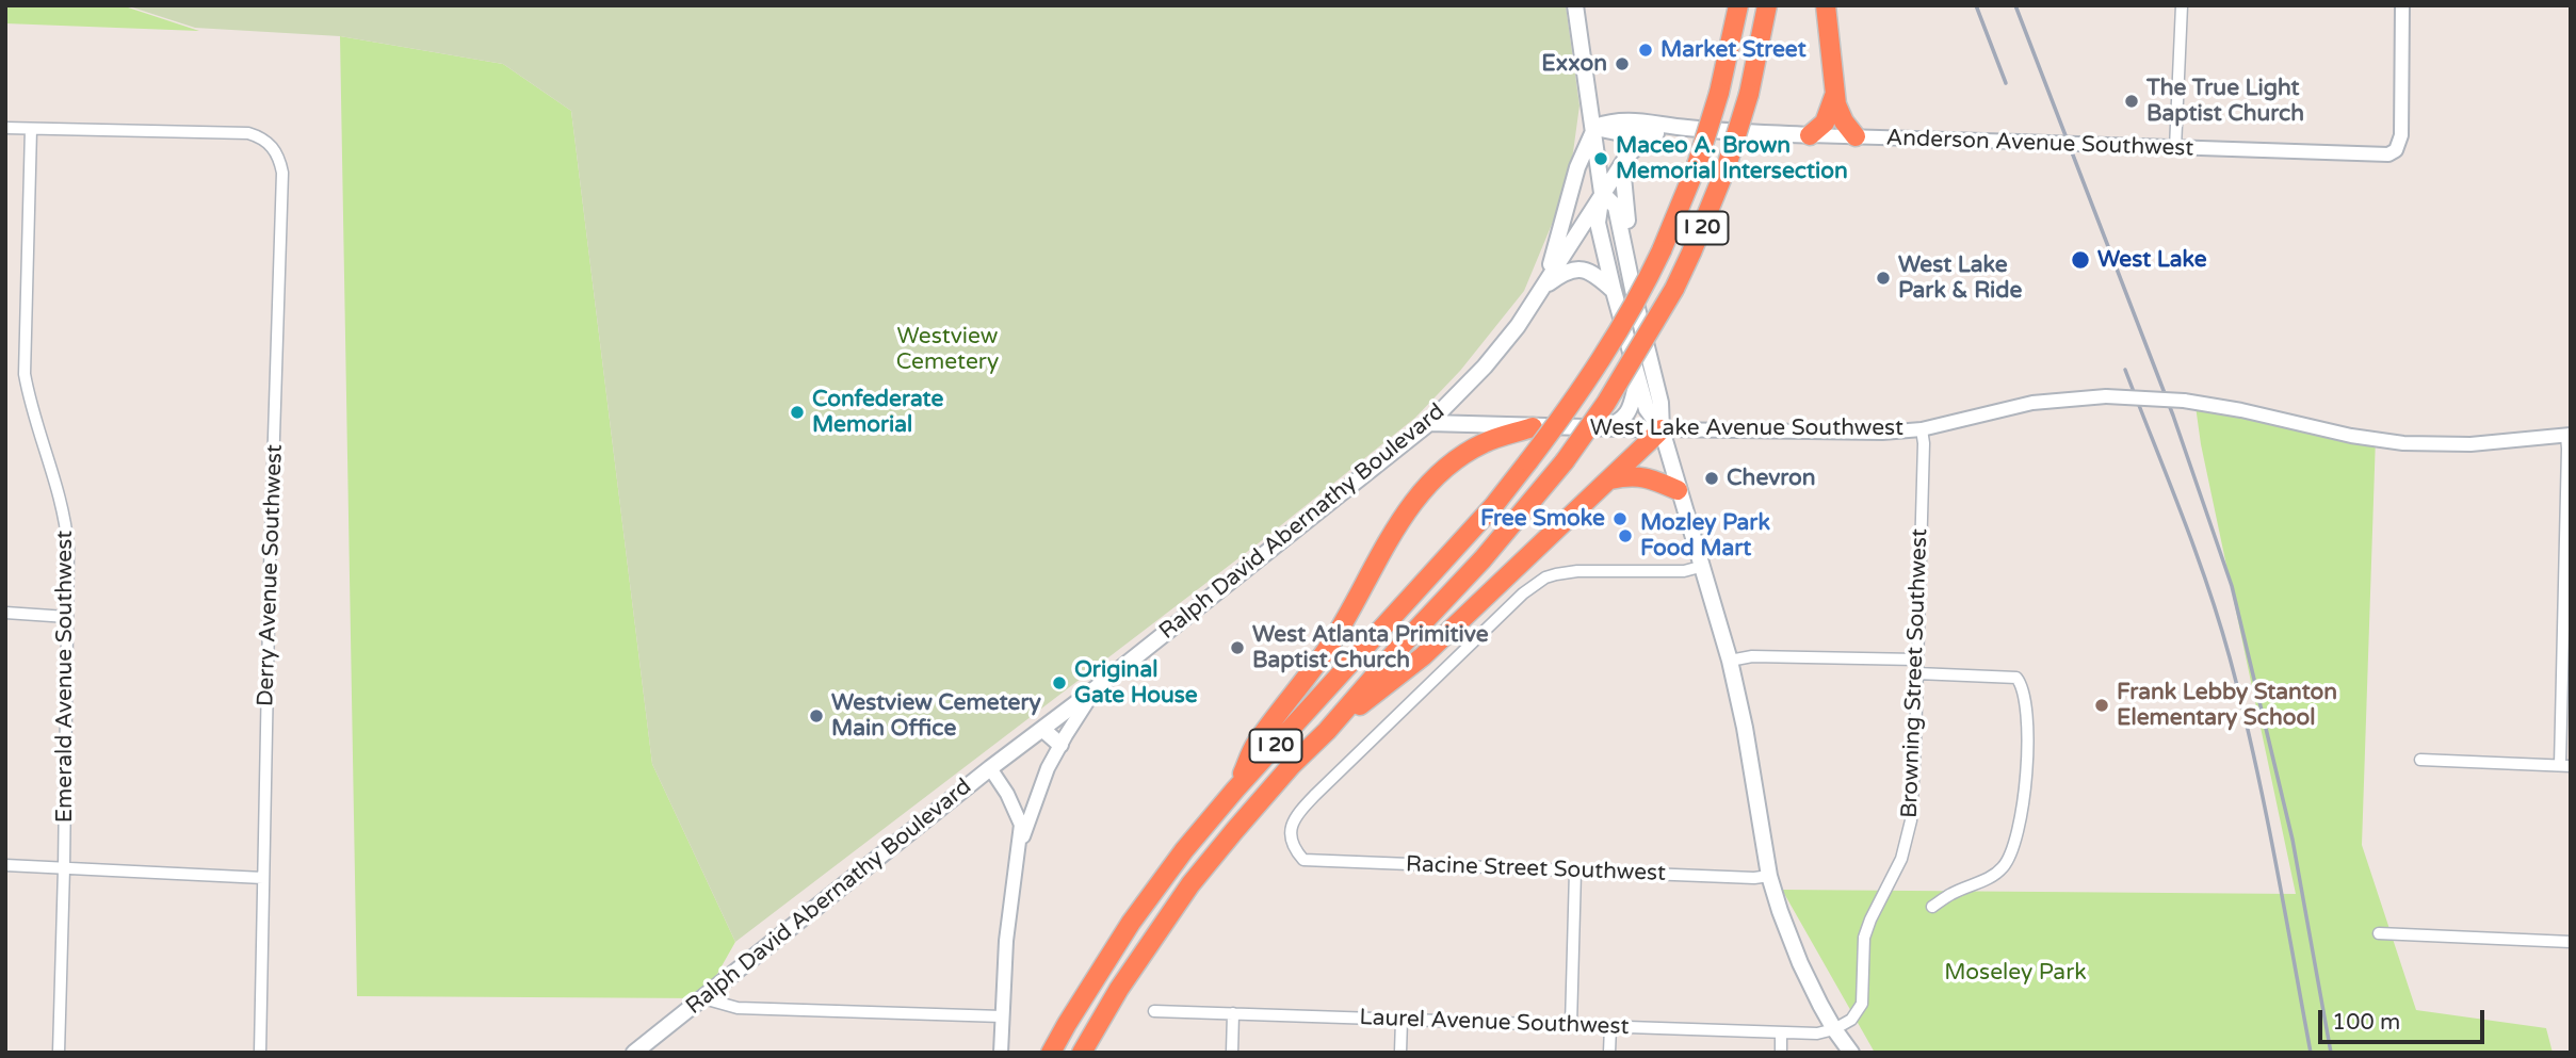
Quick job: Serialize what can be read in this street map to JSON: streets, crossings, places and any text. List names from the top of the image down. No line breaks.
{"streets":{"highway":["I 20"],"main road":["Anderson Avenue Southwest","West Lake Avenue Southwest","Ralph David Abernathy Boulevard"],"street":["Derry Avenue Southwest","Browning Street Southwest","Emerald Avenue Southwest","Racine Street Southwest","Laurel Avenue Southwest"]},"crossings":[["Anderson Avenue Southwest","Ralph David Abernathy Boulevard"],["West Lake Avenue Southwest","Ralph David Abernathy Boulevard"],["West Lake Avenue Southwest","Browning Street Southwest"],["Derry Avenue Southwest","Emerald Avenue Southwest"],["Browning Street Southwest","Laurel Avenue Southwest"]],"parks":["Westview Cemetery","Moseley Park"],"places":["Market Street","Exxon","The True Light Baptist Church","Maceo A. Brown Memorial Intersection","West Lake","West Lake Park & Ride","Confederate Memorial","Chevron","Free Smoke","Mozley Park Food Mart","West Atlanta Primitive Baptist Church","Original Gate House","Frank Lebby Stanton Elementary School","Westview Cemetery Main Office"],"scale_bar":"100 m"}
